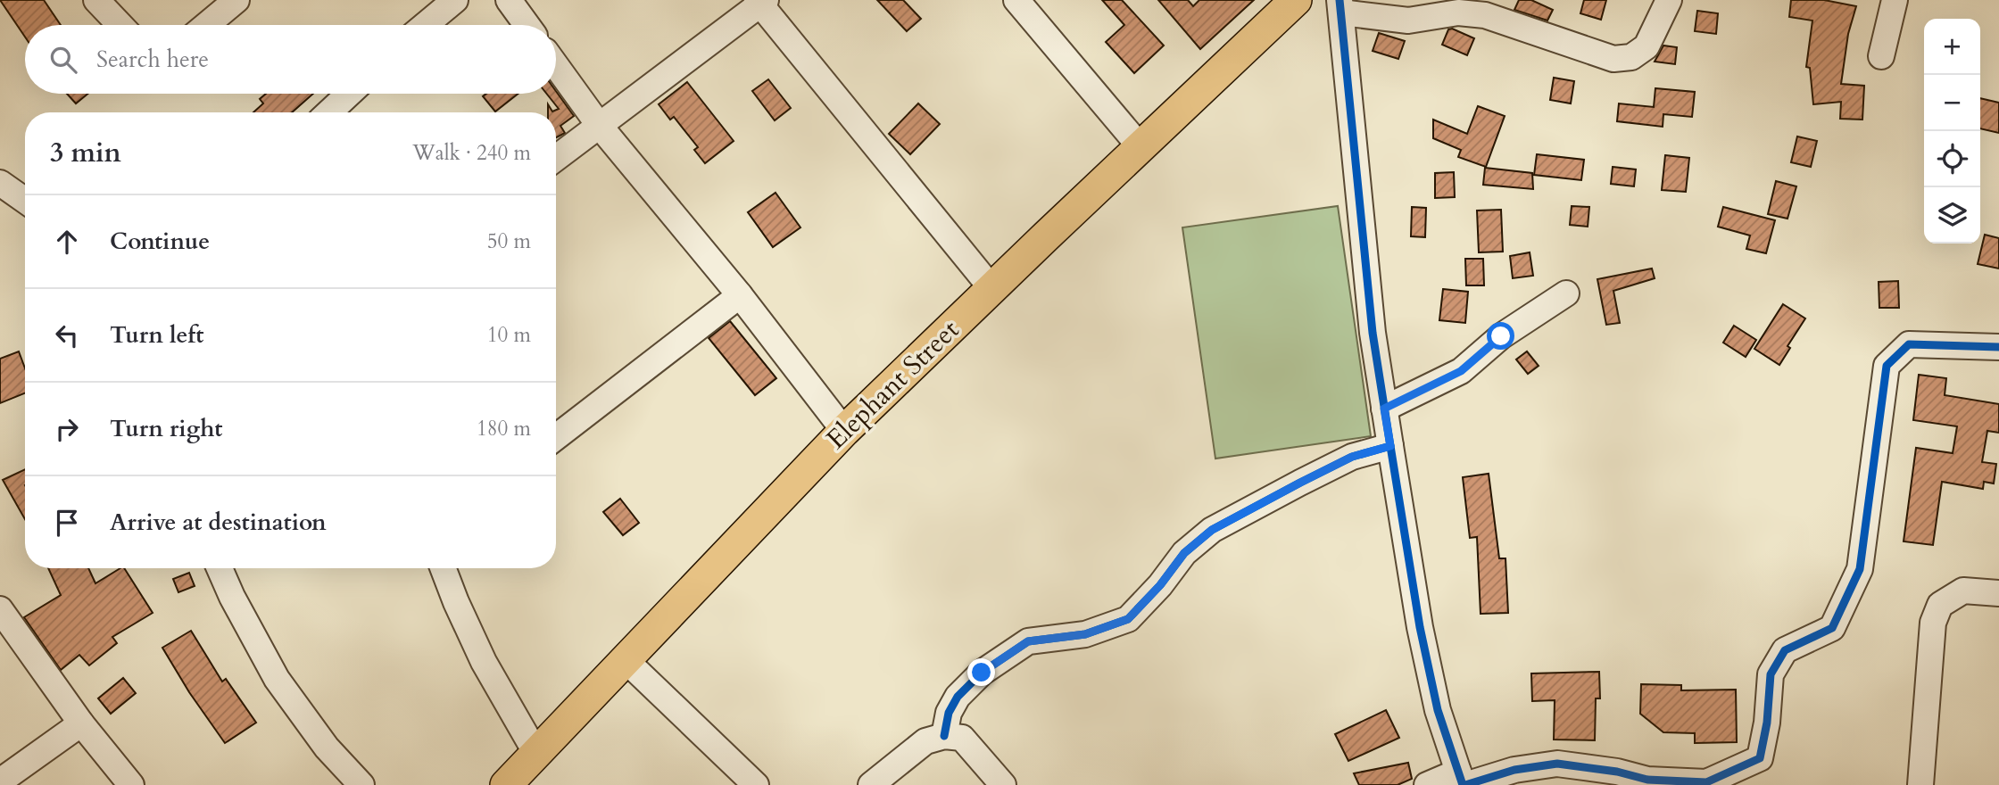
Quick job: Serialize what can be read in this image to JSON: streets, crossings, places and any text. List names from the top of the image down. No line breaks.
{"streets":{"main road":["Elephant Street"]},"page":{"map_buttons":["+","−"],"search":"Search here","heading":["3 min","Walk · 240 m"],"list":[["Continue","50 m"],["Turn left","10 m"],["Turn right","180 m"],"Arrive at destination"]}}
